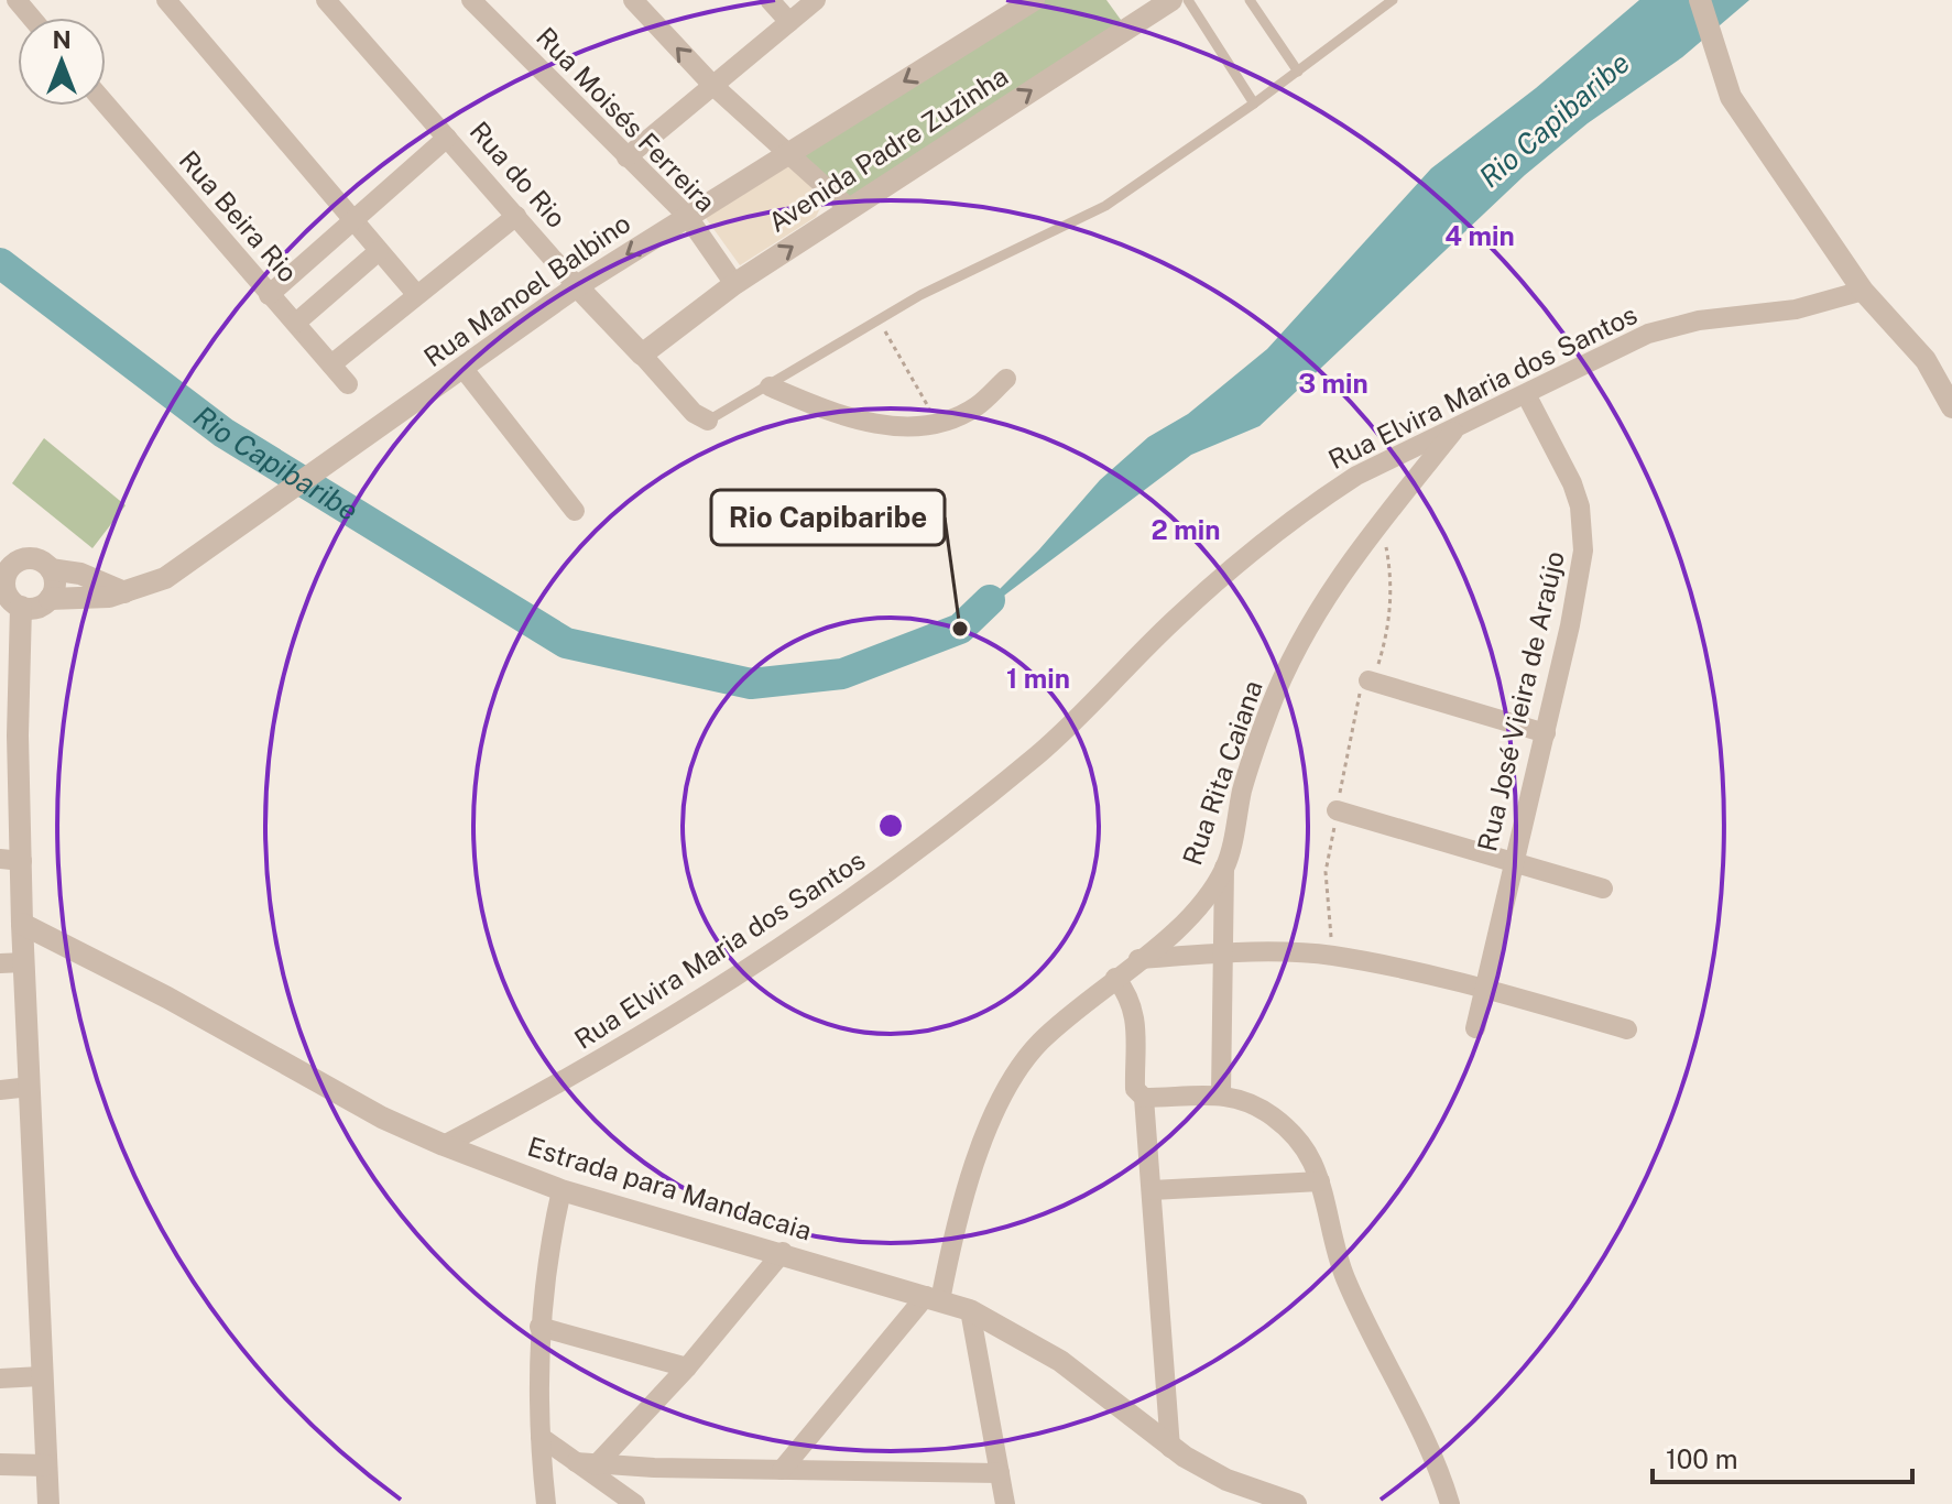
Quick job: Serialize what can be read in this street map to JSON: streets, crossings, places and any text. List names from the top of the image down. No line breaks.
{"streets":{"street":["Rua Moisés Ferreira","Avenida Padre Zuzinha","Rua do Rio","Rua Beira Rio","Rua Manoel Balbino","Rua Elvira Maria dos Santos","Rua José Vieira de Araújo","Rua Rita Caiana","Estrada para Mandacaia"]},"crossings":[["Rua Moisés Ferreira","Avenida Padre Zuzinha"],["Rua Moisés Ferreira","Rua Manoel Balbino"],["Avenida Padre Zuzinha","Rua do Rio"],["Rua do Rio","Rua Manoel Balbino"],["Rua Elvira Maria dos Santos","Rua José Vieira de Araújo"],["Rua Elvira Maria dos Santos","Rua Rita Caiana"],["Rua Elvira Maria dos Santos","Estrada para Mandacaia"],["Rua Rita Caiana","Estrada para Mandacaia"]],"water":["Rio Capibaribe"],"places":["Rio Capibaribe"],"scale_bar":"100 m","north":"top","rings":["4 min","3 min","2 min","1 min"]}
